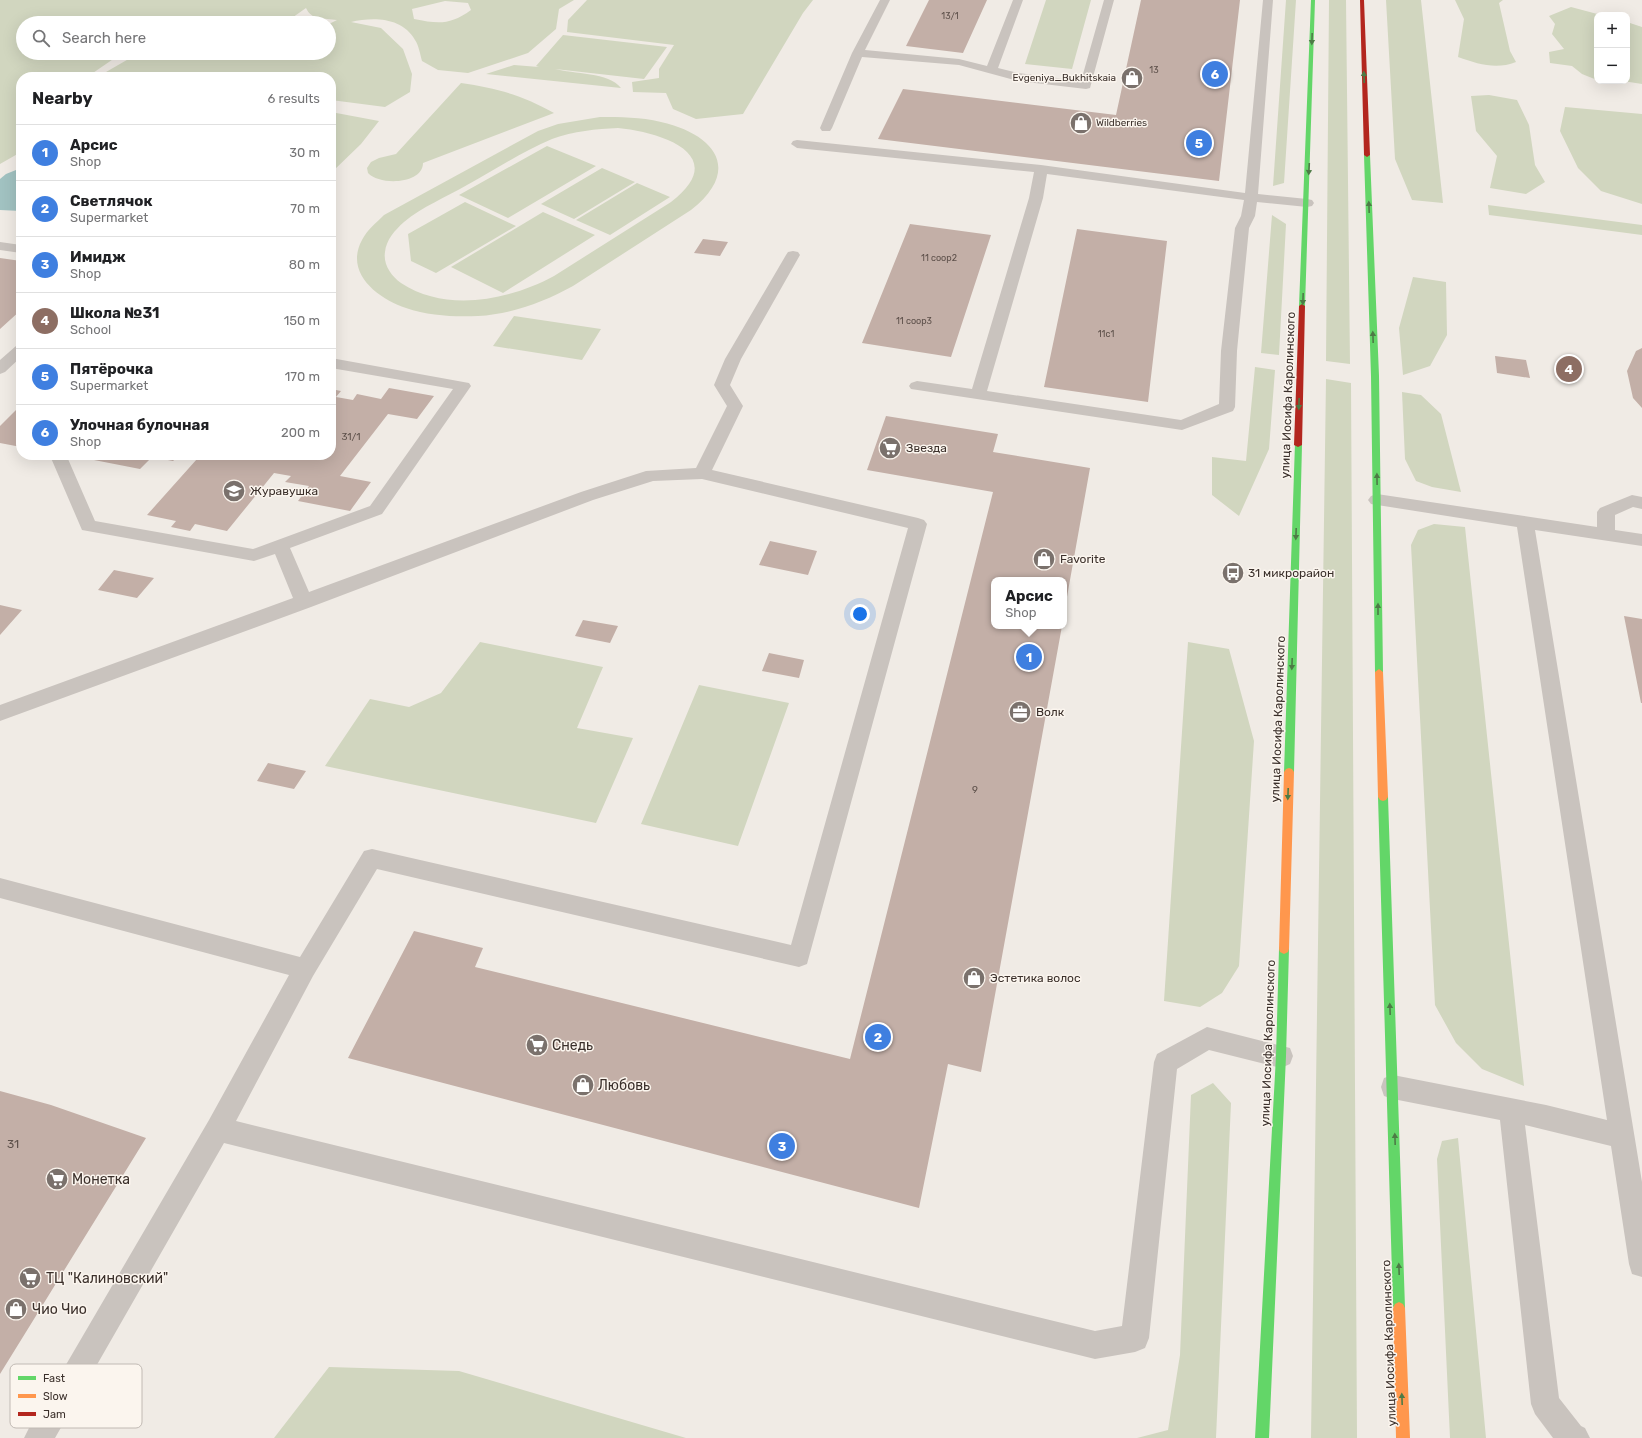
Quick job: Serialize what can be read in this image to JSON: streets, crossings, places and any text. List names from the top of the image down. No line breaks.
{"streets":{"main road":["улица Иосифа Каролинского"]},"places":{"shop":["Evgeniya_Bukhitskaia","Wildberries","Favorite","Эстетика волос","Любовь","Чио Чио"],"supermarket":["Звезда","Снедь","Монетка","ТЦ \"Калиновский\""],"school or university":["Журавушка"],"bus stop":["31 микрорайон"],"office":["Волк"]},"house_numbers":["13/1","13","11 соор2","11 соор3","11с1","31/1","9","31"],"legend":["Fast","Slow","Jam"],"page":{"map_buttons":["+","−"],"search":"Search here","pins":["6","5","4","1","2","3"],"heading":["Nearby","6 results"],"list":[{"mark":"1","name":"Арсис","note":"Shop","value":"30 m"},{"mark":"2","name":"Светлячок","note":"Supermarket","value":"70 m"},{"mark":"3","name":"Имидж","note":"Shop","value":"80 m"},{"mark":"4","name":"Школа №31","note":"School","value":"150 m"},{"mark":"5","name":"Пятёрочка","note":"Supermarket","value":"170 m"},{"mark":"6","name":"Улочная булочная","note":"Shop","value":"200 m"}],"popup":["Арсис","Shop"]}}
